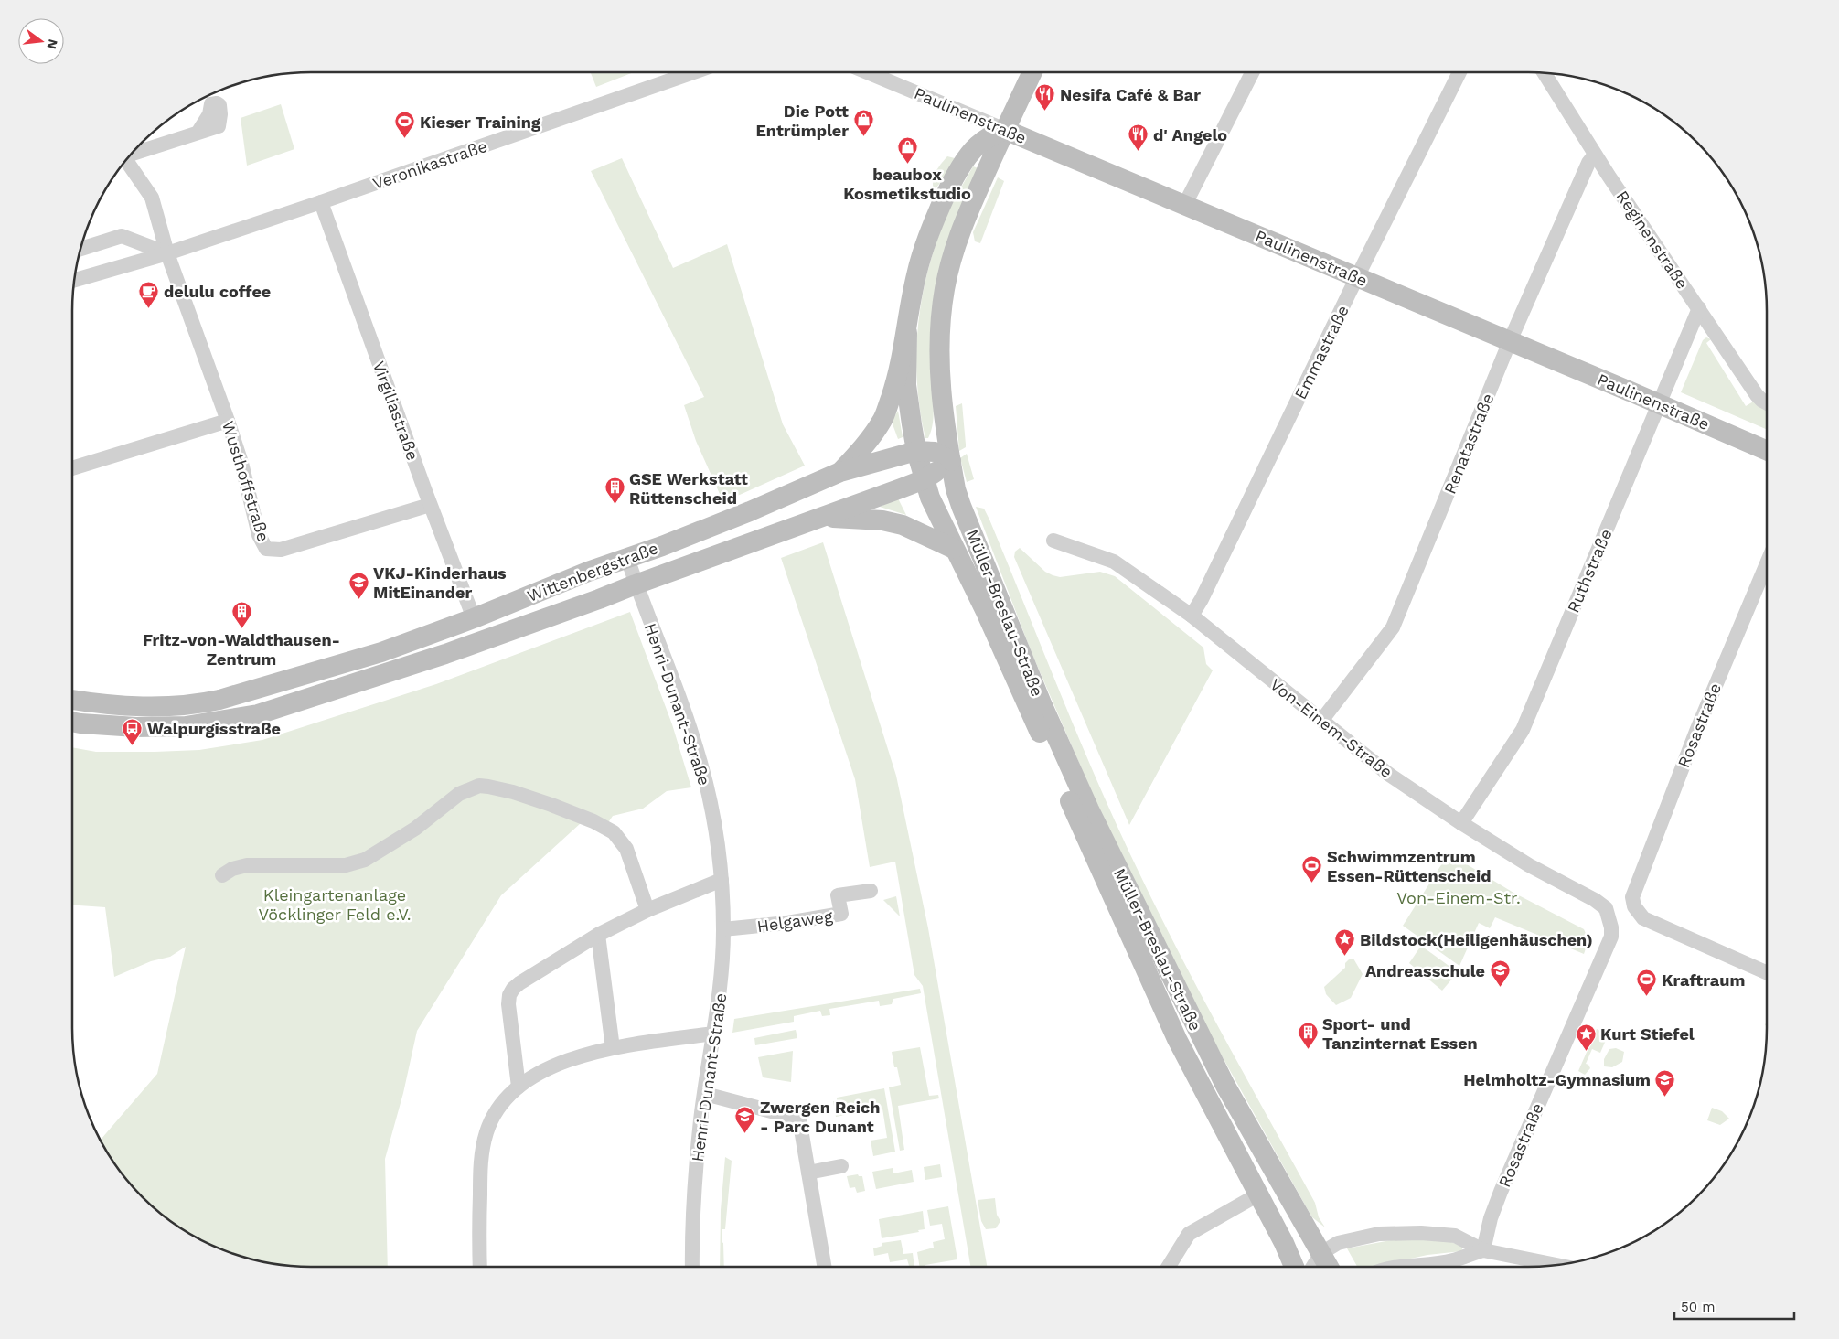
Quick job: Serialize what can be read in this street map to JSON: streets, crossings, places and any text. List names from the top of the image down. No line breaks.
{"streets":{"main road":["Paulinenstraße","Wittenbergstraße","Müller-Breslau-Straße"],"street":["Veronikastraße","Reginenstraße","Emmastraße","Virgiliastraße","Renatastraße","Wusthoffstraße","Ruthstraße","Henri-Dunant-Straße","Rosastraße","Von-Einem-Straße","Helgaweg"]},"crossings":[["Paulinenstraße","Emmastraße"],["Paulinenstraße","Renatastraße"],["Paulinenstraße","Ruthstraße"],["Paulinenstraße","Müller-Breslau-Straße"],["Veronikastraße","Virgiliastraße"],["Veronikastraße","Wusthoffstraße"],["Reginenstraße","Renatastraße"],["Reginenstraße","Ruthstraße"],["Emmastraße","Von-Einem-Straße"],["Virgiliastraße","Wusthoffstraße"],["Virgiliastraße","Wittenbergstraße"],["Renatastraße","Von-Einem-Straße"],["Ruthstraße","Von-Einem-Straße"],["Wittenbergstraße","Müller-Breslau-Straße"],["Wittenbergstraße","Henri-Dunant-Straße"],["Henri-Dunant-Straße","Helgaweg"],["Rosastraße","Von-Einem-Straße"]],"parks":["Kleingartenanlage Vöcklinger Feld e.V.","Von-Einem-Str."],"places":{"restaurant":["Nesifa Café & Bar","d' Angelo"],"shop":["Die Pott Entrümpler","beaubox Kosmetikstudio"],"sports":["Kieser Training","Schwimmzentrum Essen-Rüttenscheid","Kraftraum"],"cafe":["delulu coffee"],"building":["GSE Werkstatt Rüttenscheid","Fritz-von-Waldthausen- Zentrum","Sport- und Tanzinternat Essen"],"school or university":["VKJ-Kinderhaus MitEinander","Andreasschule","Helmholtz-Gymnasium","Zwergen Reich - Parc Dunant"],"bus stop":["Walpurgisstraße"],"place":["Bildstock(Heiligenhäuschen)","Kurt Stiefel"]},"scale_bar":"50 m","north":"right"}
